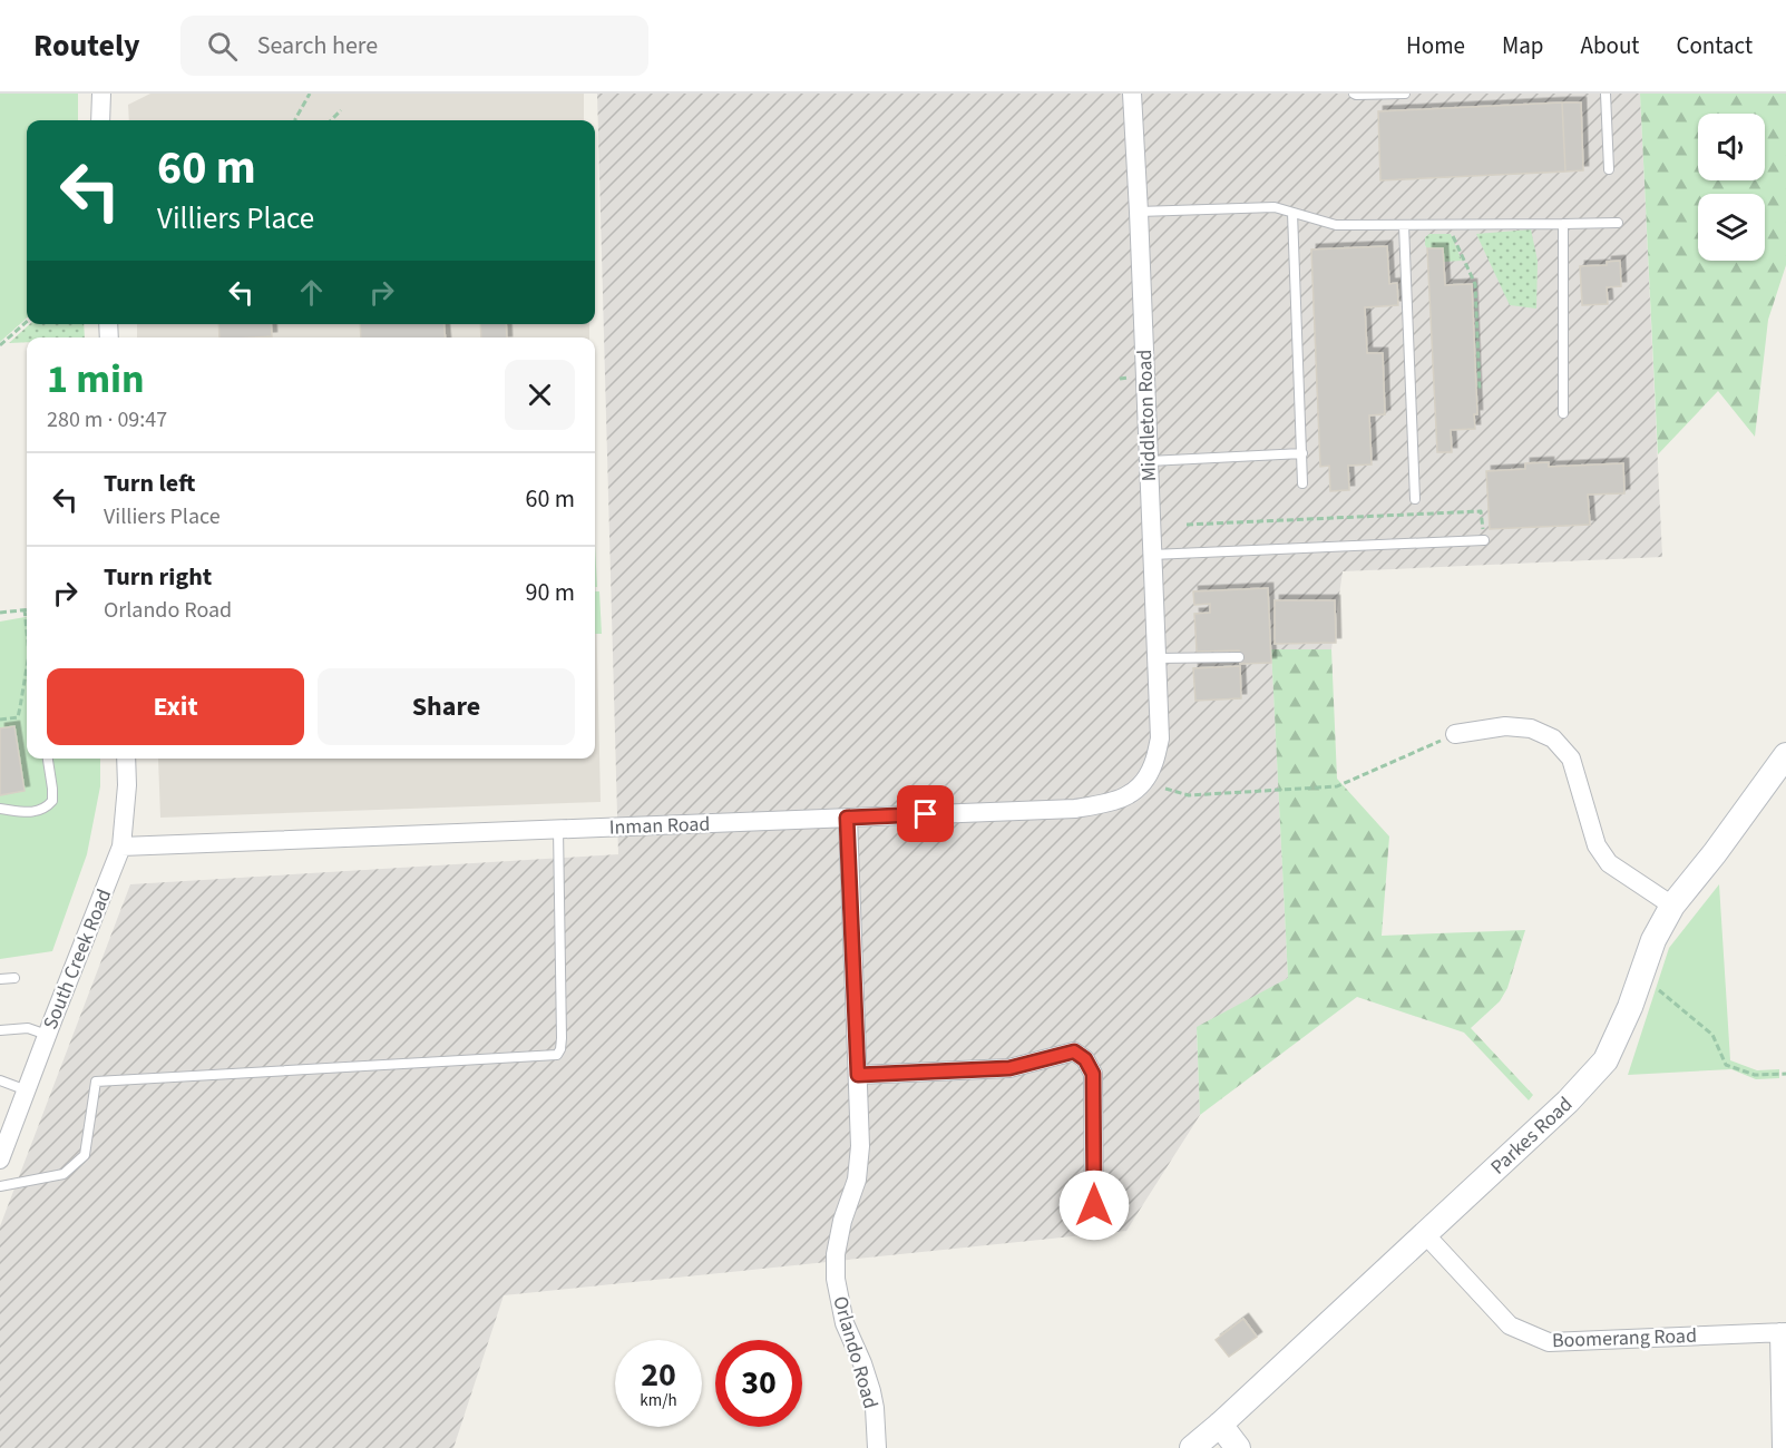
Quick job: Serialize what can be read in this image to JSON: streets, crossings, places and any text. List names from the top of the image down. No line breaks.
{"streets":{"street":["Middleton Road","Inman Road","South Creek Road","Parkes Road","Boomerang Road","Orlando Road"]},"crossings":[["Middleton Road","Inman Road"],["Inman Road","South Creek Road"],["Inman Road","Orlando Road"],["Parkes Road","Boomerang Road"]],"page":{"header":"Routely","search":"Search here","nav":["Home","Map","About","Contact"],"turn":["60 m","Villiers Place"],"heading":["1 min","280 m · 09:47"],"list":[{"name":"Turn left","note":"Villiers Place","value":"60 m"},{"name":"Turn right","note":"Orlando Road","value":"90 m"}],"buttons":["Exit","Share"],"speed":"20 km/h","limit":"30"}}
